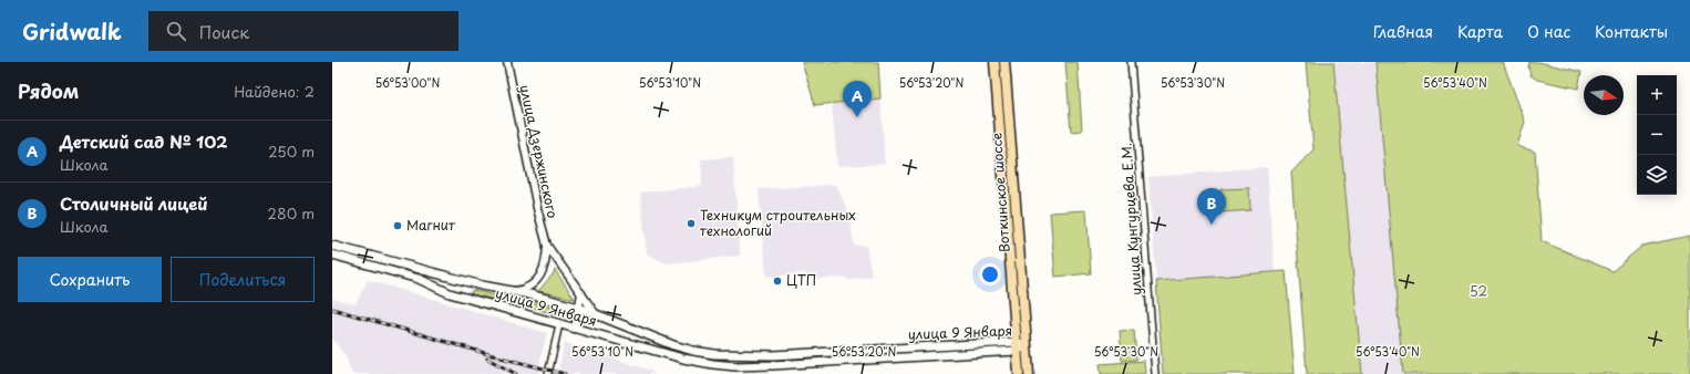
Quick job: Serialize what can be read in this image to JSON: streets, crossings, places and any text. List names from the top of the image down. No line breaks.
{"streets":{"main road":["Воткинское шоссе","улица 9 Января"],"street":["улица Дзержинского","улица Кунгурцева Е.М."]},"crossings":[["улица Дзержинского","улица 9 Января"],["Воткинское шоссе","улица 9 Января"]],"parks":["52"],"places":["Техникум строительных технологий","Магнит","ЦТП"],"north":"right","page":{"header":"Gridwalk","search":"Поиск","nav":["Главная","Карта","О нас","Контакты"],"heading":["Рядом","Найдено: 2"],"map_buttons":["+","−"],"pins":["A","B"],"list":[{"mark":"A","name":"Детский сад № 102","note":"Школа","value":"250 m"},{"mark":"B","name":"Столичный лицей","note":"Школа","value":"280 m"}],"buttons":["Сохранить","Поделиться"]},"coordinates":["56°53'00\"N","56°53'10\"N","56°53'20\"N","56°53'30\"N","56°53'40\"N"]}
